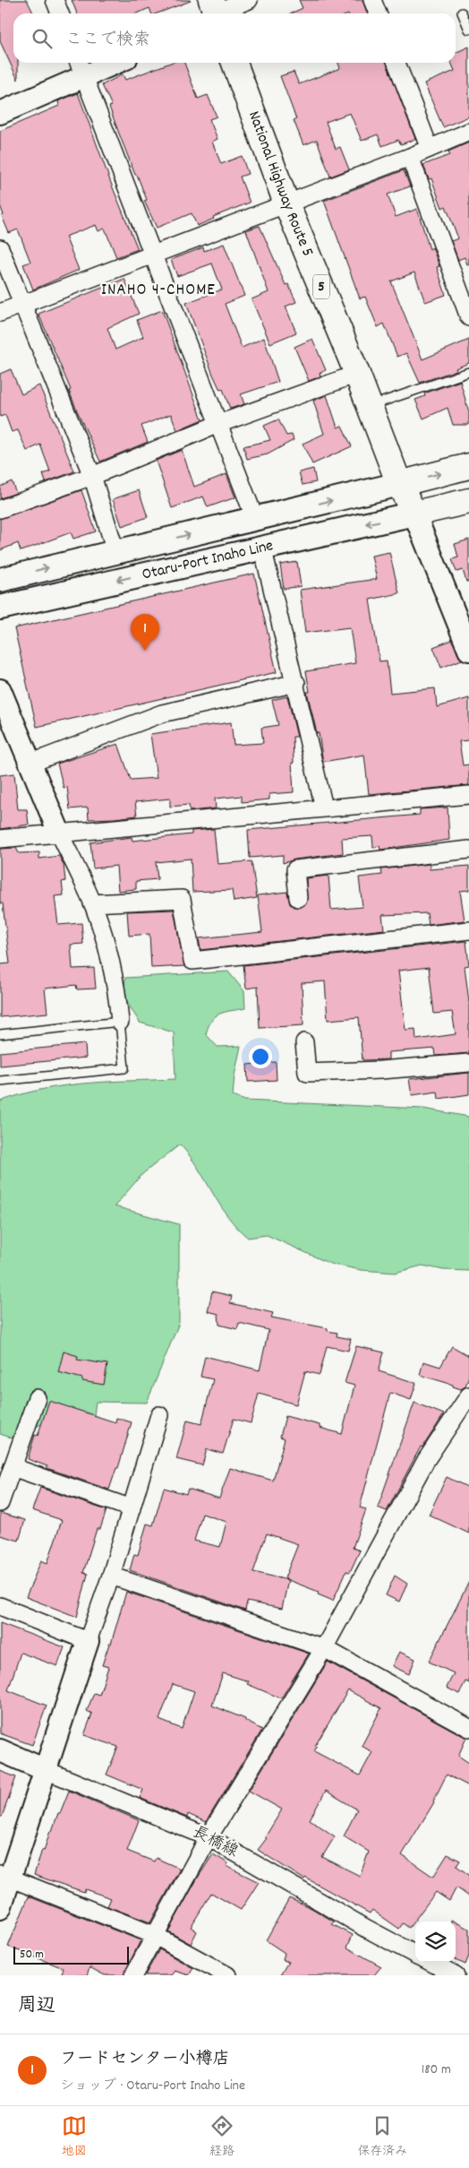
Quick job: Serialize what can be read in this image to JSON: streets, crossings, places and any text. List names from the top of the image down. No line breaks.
{"streets":{"highway":["National Highway Route 5","5"],"main road":["Otaru-Port Inaho Line"],"street":["長橋線"]},"crossings":[["National Highway Route 5","Otaru-Port Inaho Line"]],"districts":["INAHO 4-CHOME"],"scale_bar":"50 m","page":{"search":"ここで検索","pins":"1","scale":"50 m","heading":"周辺","list":[{"mark":"1","name":"フードセンター小樽店","note":"ショップ · Otaru-Port Inaho Line","value":"180 m"}],"nav":["地図","経路","保存済み"]}}
